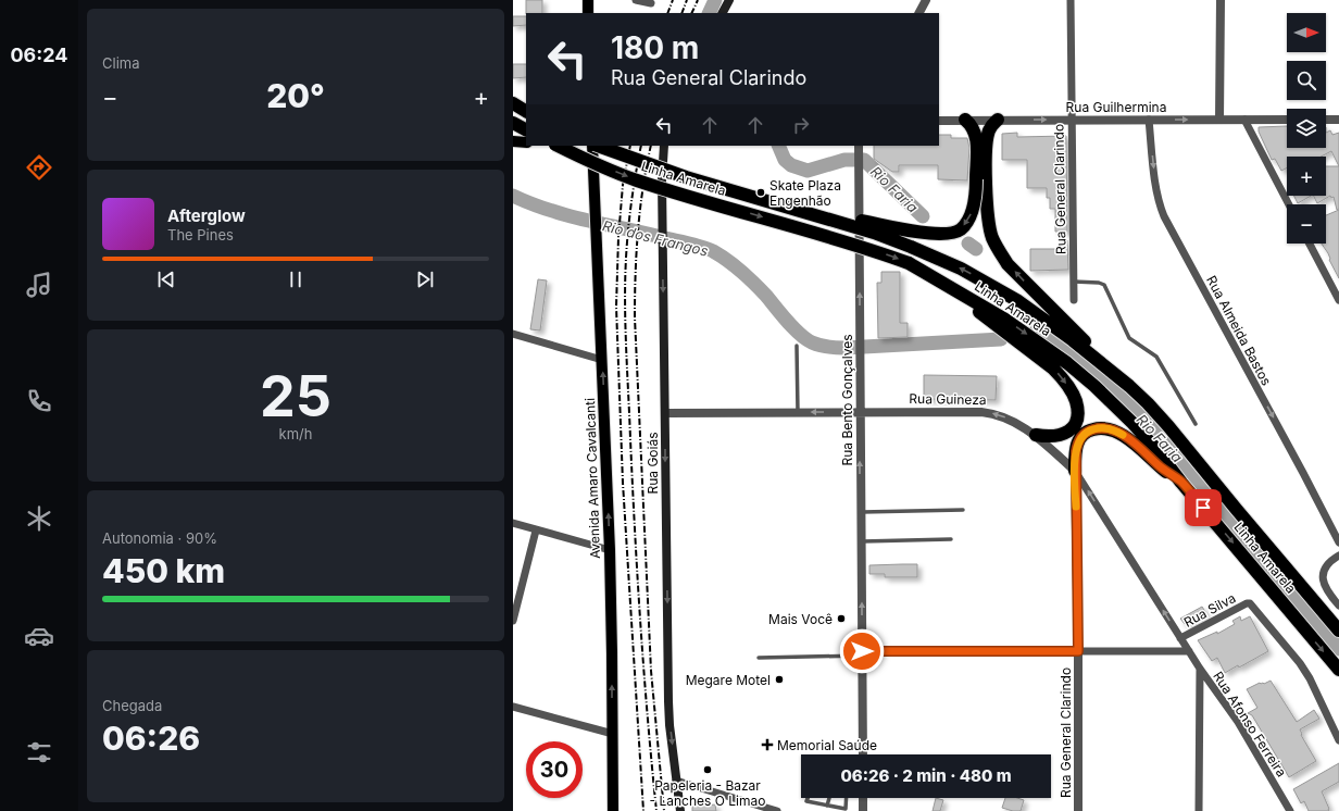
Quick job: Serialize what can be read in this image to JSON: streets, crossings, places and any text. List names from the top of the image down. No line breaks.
{"streets":{"highway":["Linha Amarela"],"main road":["Rua Goiás","Avenida Amaro Cavalcanti"],"street":["Rua Guilhermina","Rua General Clarindo","Rua Almeida Bastos","Rua Guineza","Rua Bento Gonçalves","Rua Silva","Rua Afonso Ferreira"]},"crossings":[["Rua Guilhermina","Rua General Clarindo"],["Rua Guilhermina","Rua Almeida Bastos"],["Rua General Clarindo","Rua Guineza"],["Rua Guineza","Rua Bento Gonçalves"],["Rua Guineza","Rua Goiás"],["Rua Guineza","Rua Silva"],["Rua Guineza","Rua Afonso Ferreira"]],"one_way":["Rua Guilhermina","Rua Almeida Bastos","Rua Guineza","Rua Bento Gonçalves","Rua Goiás","Avenida Amaro Cavalcanti"],"water":["Rio Faria","Rio dos Frangos"],"places":{"other":["Skate Plaza Engenhão","Mais Você","Megare Motel","Papeleria - Bazar - Lanches O Limao"],"health":["Memorial Saúde"]},"north":"right","page":{"tabs":"06:24","tile":["Clima",["25","km/h"],["Autonomia · 90%","450 km"],["Chegada","06:26"]],"map_buttons":["+","−"],"turn":["180 m","Rua General Clarindo"],"heat":["−","20°","+"],"song":["Afterglow","The Pines"],"limit":"30","trip":"06:26 · 2 min · 480 m"}}
